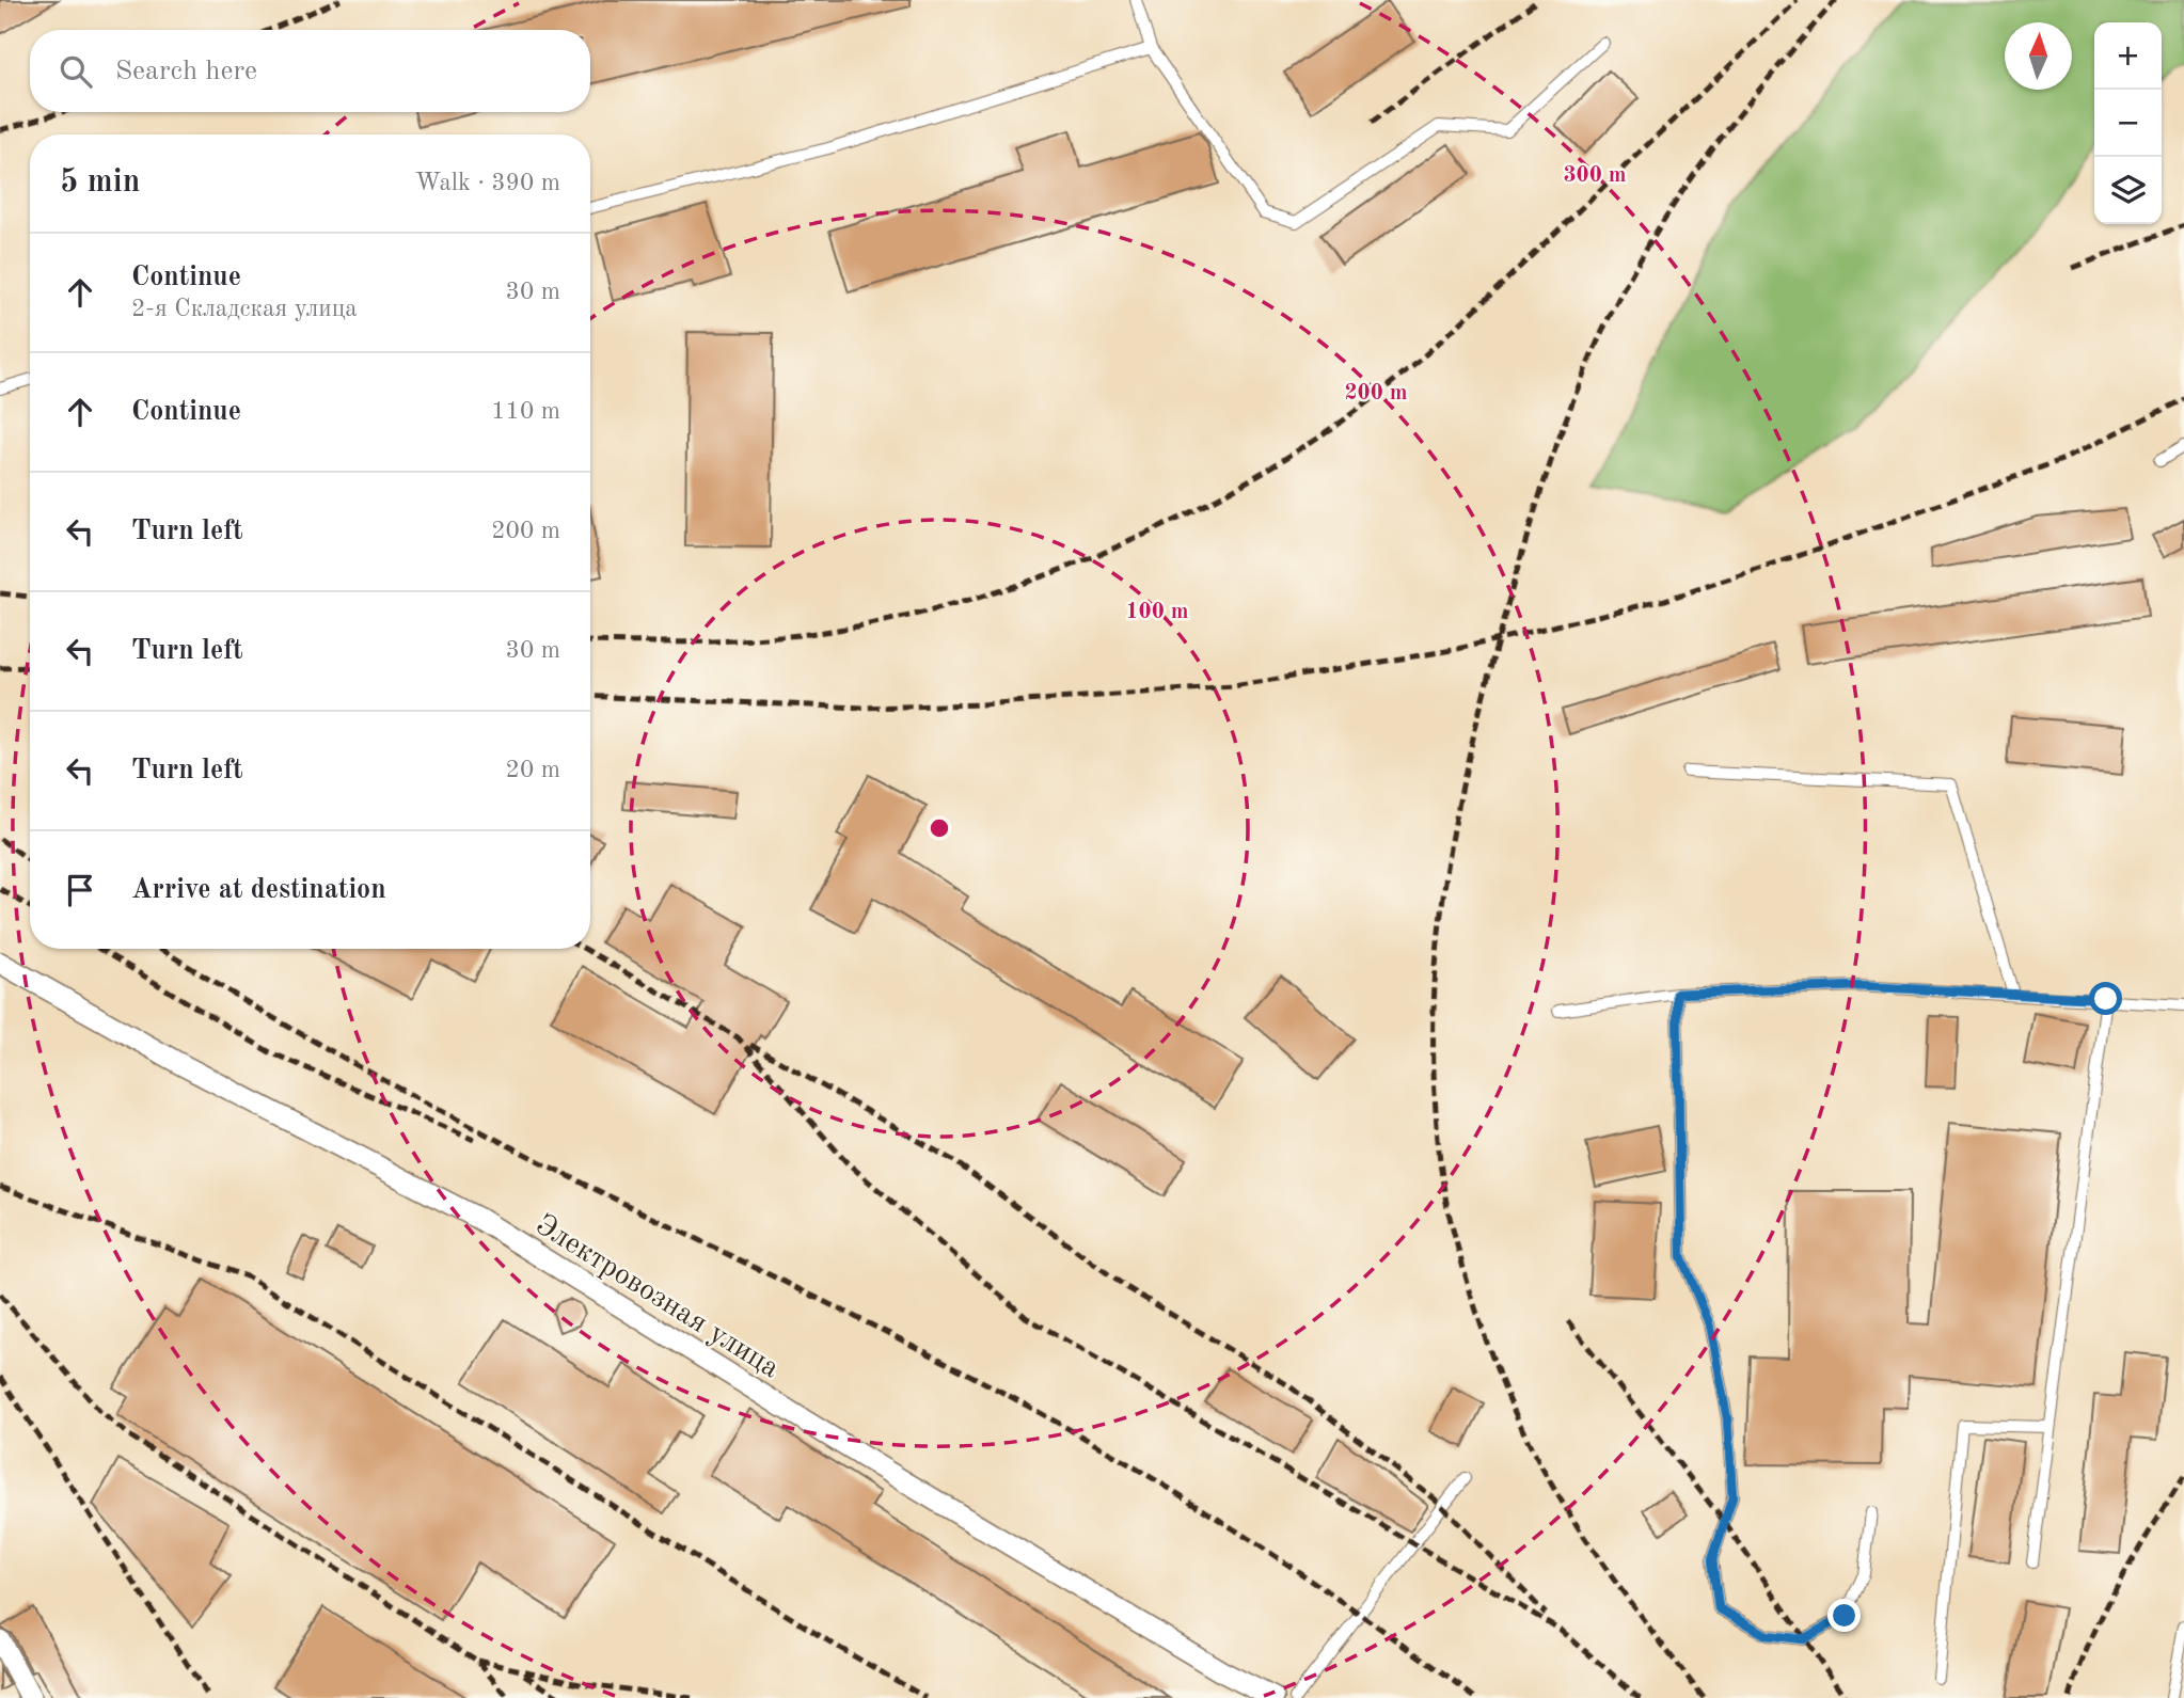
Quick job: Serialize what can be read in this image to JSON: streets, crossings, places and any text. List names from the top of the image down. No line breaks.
{"streets":{"street":["Электровозная улица"]},"north":"top","page":{"map_buttons":["+","−"],"search":"Search here","heading":["5 min","Walk · 390 m"],"list":[["Continue","2-я Складская улица","30 m"],["Continue","110 m"],["Turn left","200 m"],["Turn left","30 m"],["Turn left","20 m"],"Arrive at destination"]},"rings":["300 m","200 m","100 m"]}
